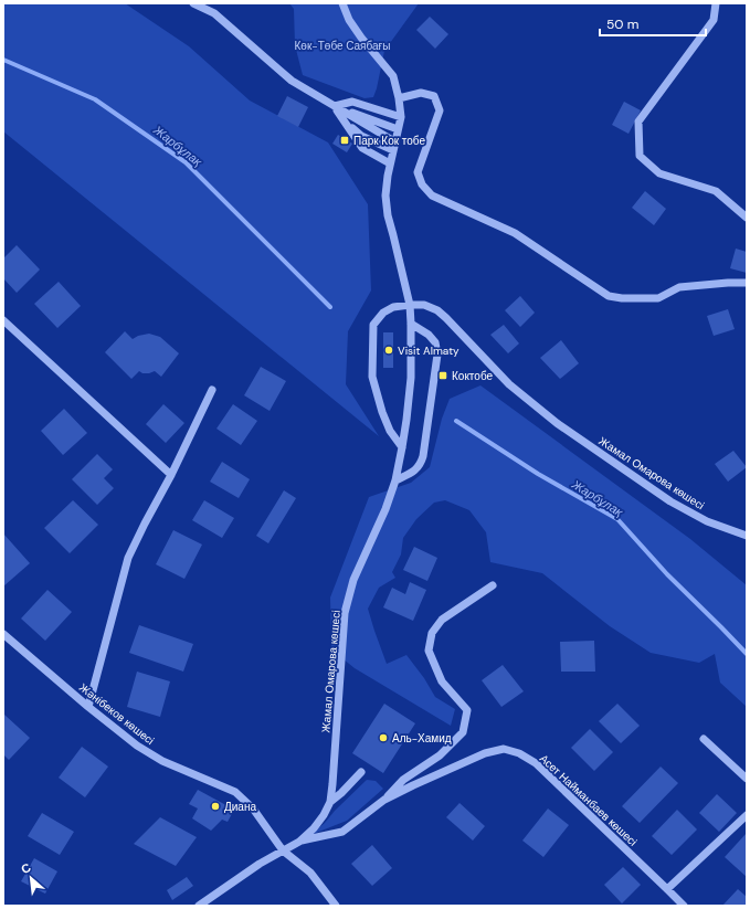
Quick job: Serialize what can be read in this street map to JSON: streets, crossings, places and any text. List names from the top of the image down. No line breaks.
{"streets":{"street":["Жамал Омарова көшесі","Жәнібеков көшесі","Асет Найманбаев көшесі"]},"crossings":[["Жамал Омарова көшесі","Жәнібеков көшесі"],["Жамал Омарова көшесі","Асет Найманбаев көшесі"]],"water":["Жарбұлақ"],"parks":["Көк-Төбе Саябағы"],"places":{"transit":["Парк Кок тобе","Коктобе"],"other":["Visit Almaty","Аль-Хамид","Диана"]},"scale_bar":"50 m","north":"top left"}
